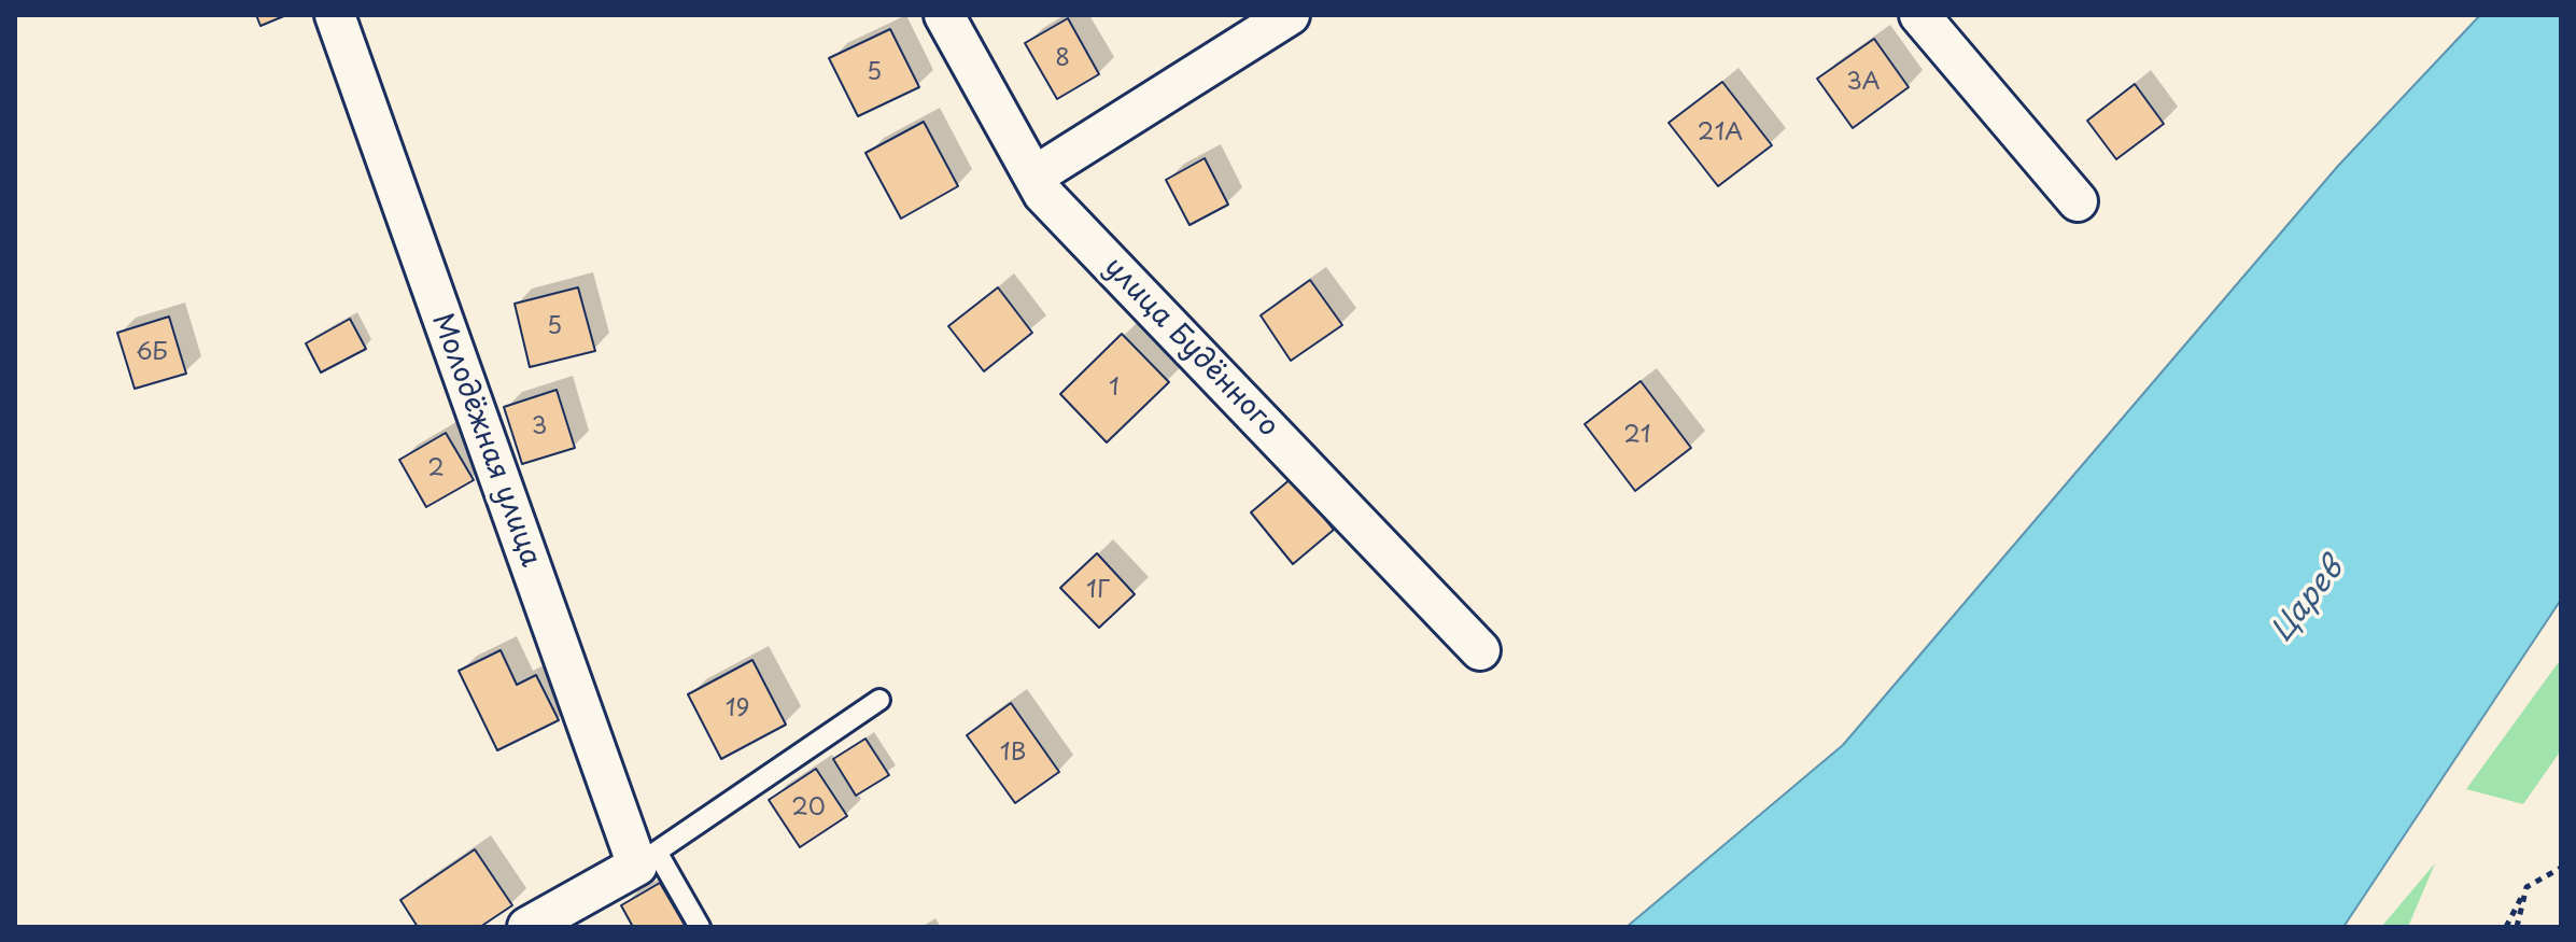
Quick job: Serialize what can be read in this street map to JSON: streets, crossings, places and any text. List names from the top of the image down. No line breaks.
{"streets":{"street":["улица Будённого","Молодёжная улица"]},"water":["Царев"],"house_numbers":["8","5","3А","21А","5","6Б","1","3","21","2","1Г","19","1В","20"]}
